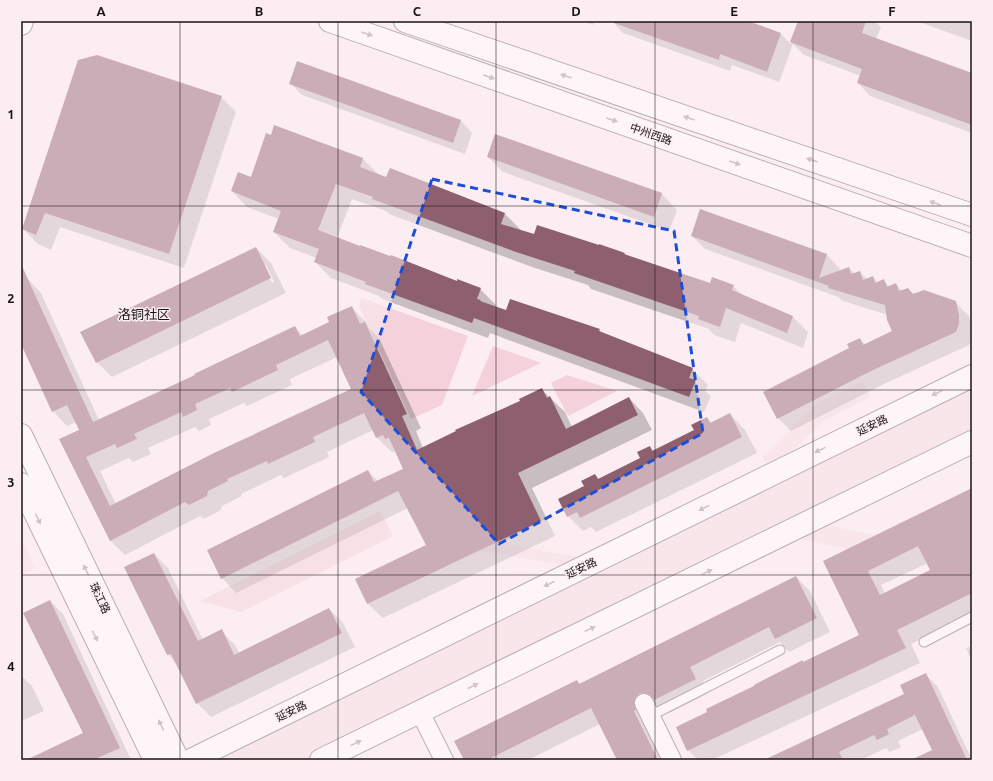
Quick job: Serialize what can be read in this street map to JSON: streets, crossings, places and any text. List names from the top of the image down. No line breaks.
{"streets":{"main road":["中州西路","延安路","珠江路"]},"districts":["洛铜社区"],"grid":{"columns":["A","B","C","D","E","F"],"rows":["1","2","3","4"]}}
